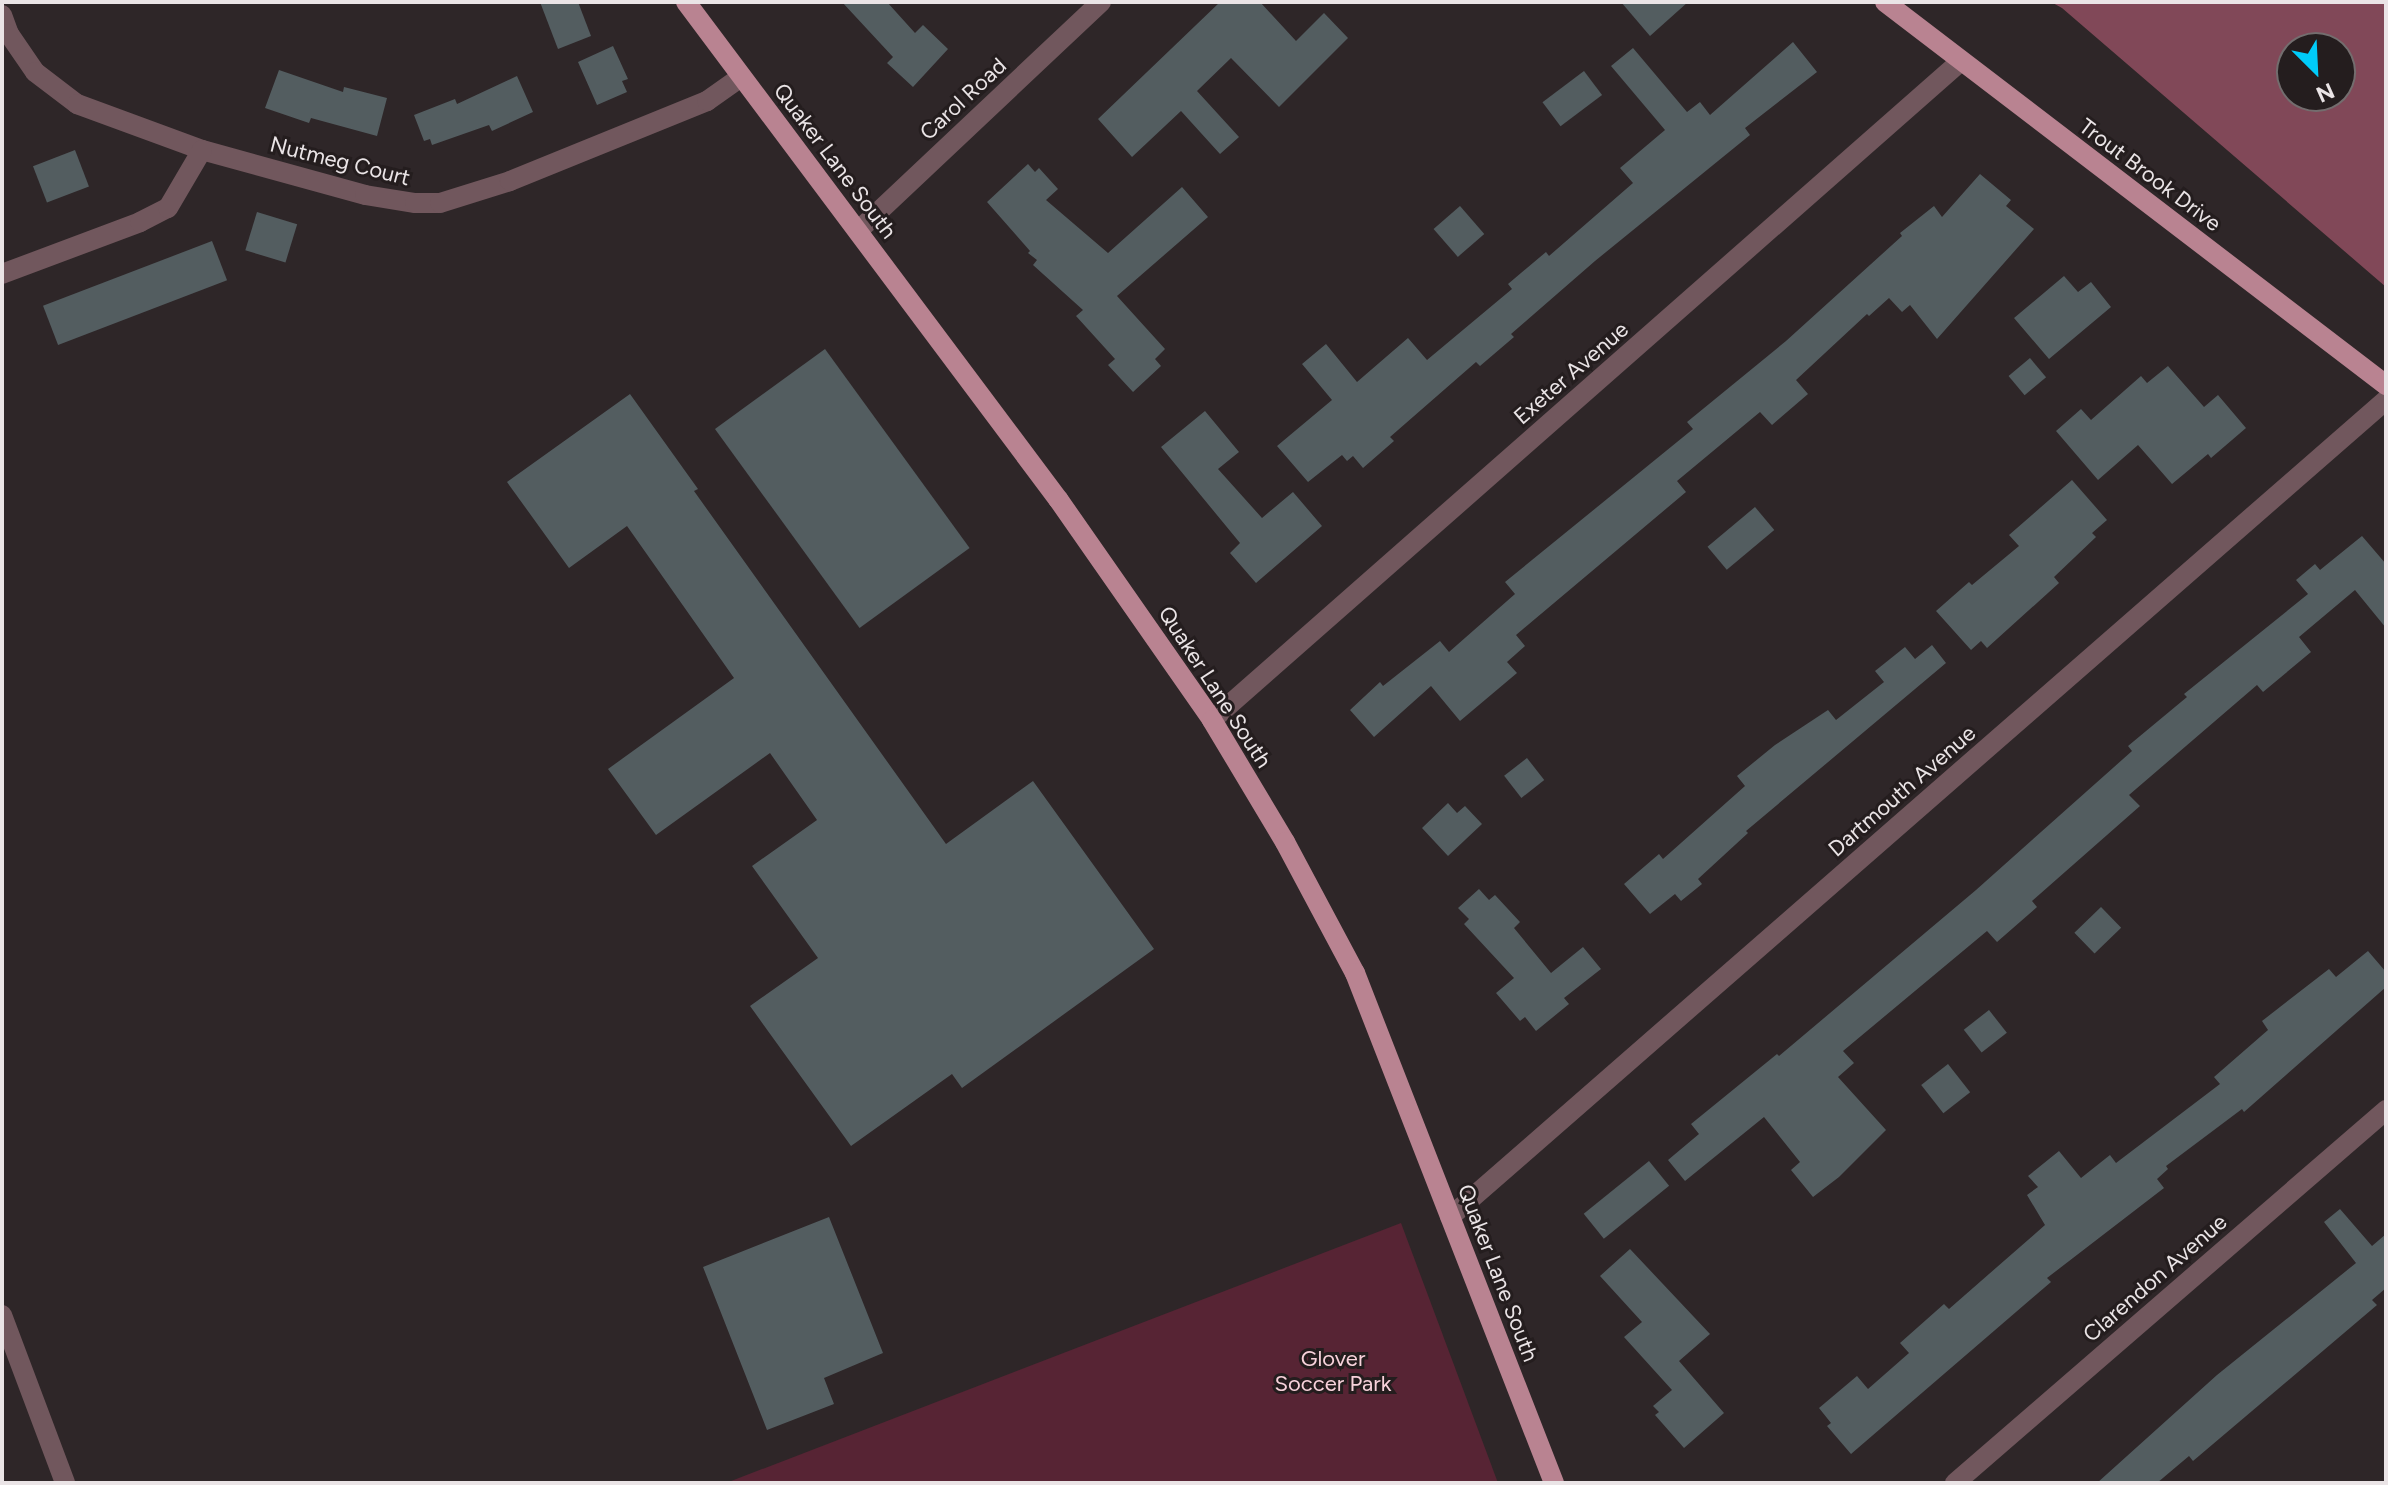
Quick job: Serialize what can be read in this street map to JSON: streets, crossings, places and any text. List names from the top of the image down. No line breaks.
{"streets":{"main road":["Quaker Lane South","Trout Brook Drive"],"street":["Carol Road","Nutmeg Court","Exeter Avenue","Dartmouth Avenue","Clarendon Avenue"]},"crossings":[["Carol Road","Quaker Lane South"],["Nutmeg Court","Quaker Lane South"],["Quaker Lane South","Exeter Avenue"],["Quaker Lane South","Dartmouth Avenue"],["Trout Brook Drive","Exeter Avenue"]],"parks":["Glover Soccer Park"],"north":"bottom right"}
